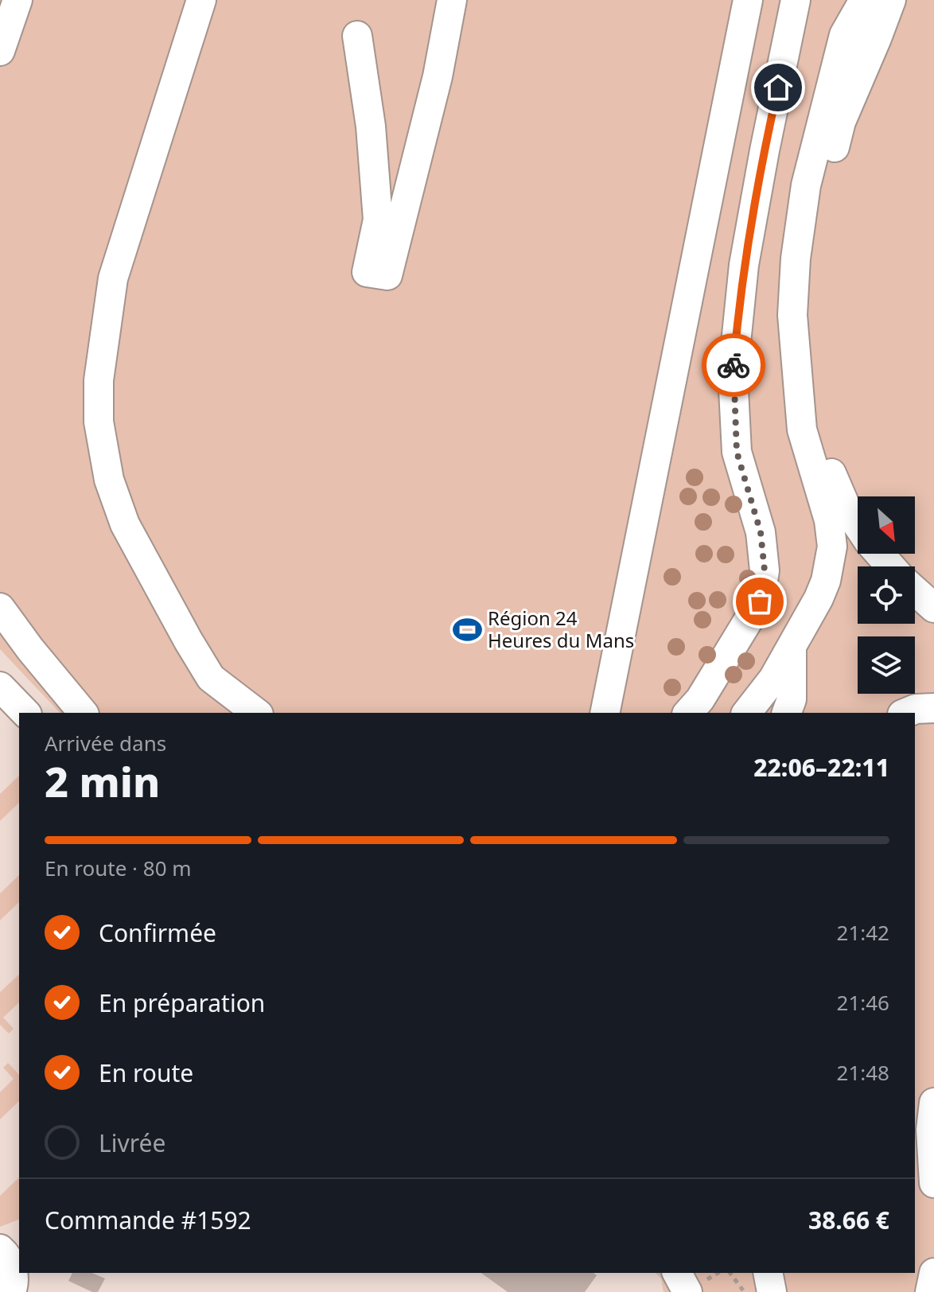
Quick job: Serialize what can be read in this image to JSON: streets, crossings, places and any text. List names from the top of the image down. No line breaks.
{"places":{"sports":["Région 24 Heures du Mans"]},"north":"bottom right","page":{"heading":["2 min","Arrivée dans","22:06–22:11"],"panel":["Commande #1592","38.66 €"],"bar":"En route · 80 m","list":[["Confirmée","21:42"],["En préparation","21:46"],["En route","21:48"],"Livrée"]}}
